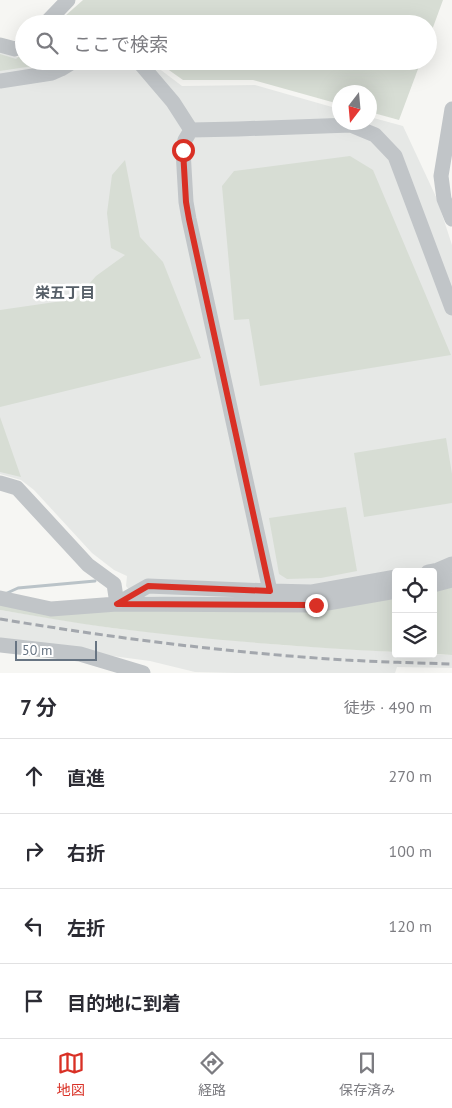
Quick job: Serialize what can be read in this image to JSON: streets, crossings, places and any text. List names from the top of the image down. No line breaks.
{"districts":["栄五丁目"],"scale_bar":"50 m","north":"bottom","page":{"search":"ここで検索","scale":"50 m","heading":["7 分","徒歩 · 490 m"],"list":[["直進","270 m"],["右折","100 m"],["左折","120 m"],"目的地に到着"],"nav":["地図","経路","保存済み"]}}
